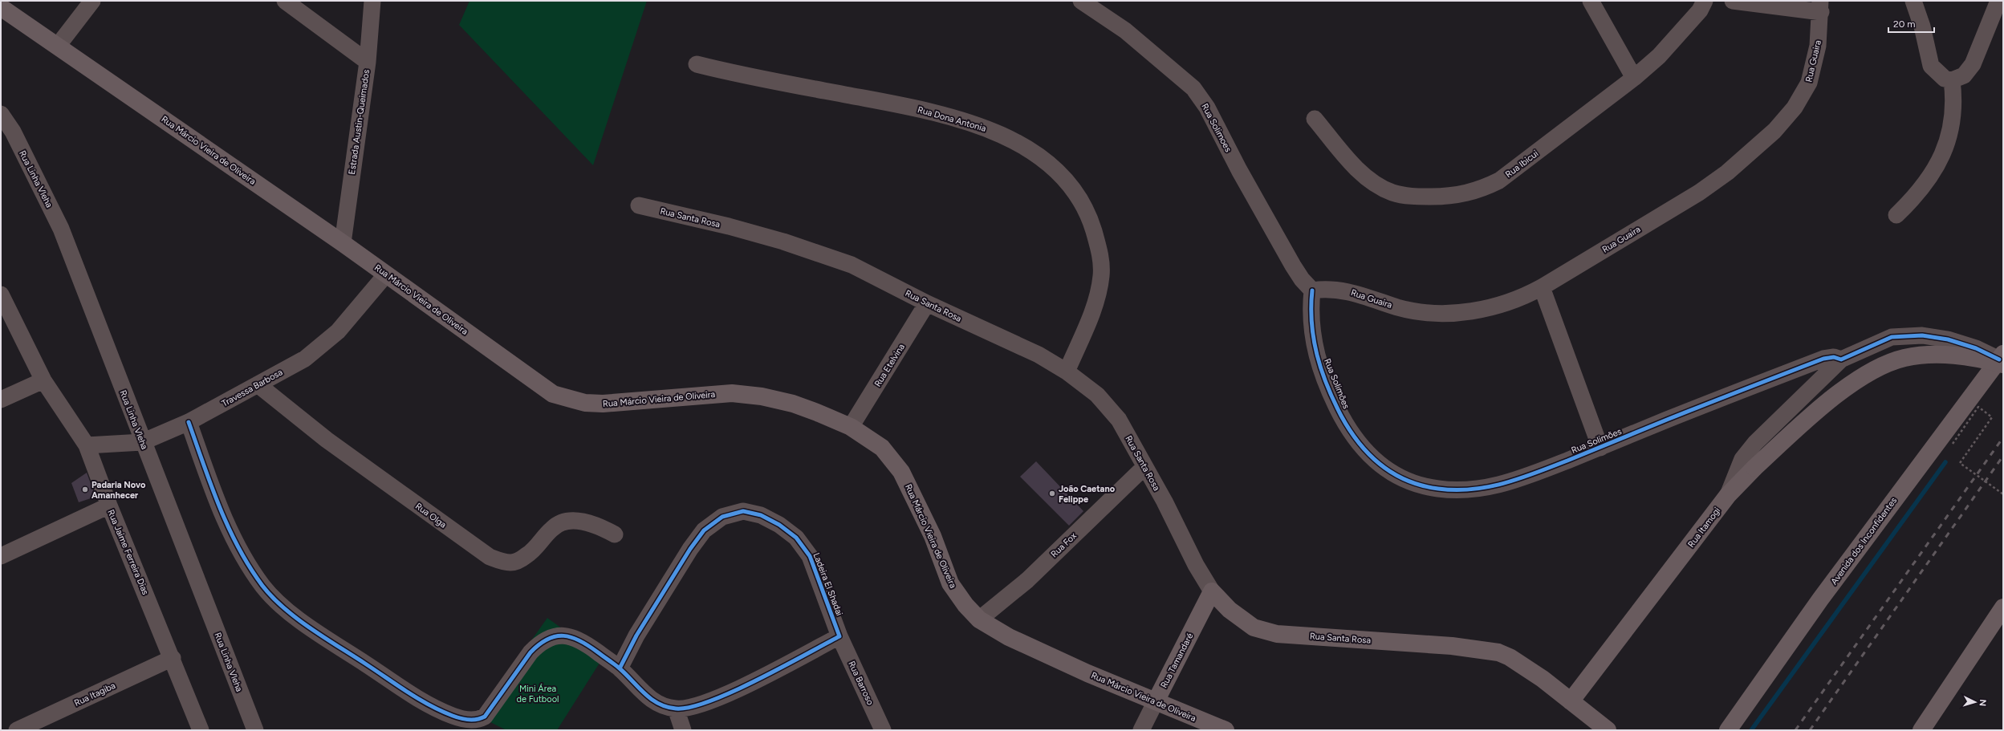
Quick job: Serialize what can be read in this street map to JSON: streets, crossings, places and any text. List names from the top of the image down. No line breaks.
{"streets":{"main road":["Rua Márcio Vieira de Oliveira","Rua Santa Rosa","Rua Itamogi","Avenida dos Inconfidentes","Rua Tamandaré"],"street":["Rua Guaira","Rua Dona Antonia","Estrada Austin-Queimados","Rua Solimoes","Rua Ibicui","Rua Linha Vleha","Rua Etelvina","Rua Solimões","Travessa Barbosa","Rua Olga","Rua Fox","Rua Jaime Ferreira Dias","Ladeira El Shadai","Rua Barroso","Rua Itagiba"]},"crossings":[["Rua Guaira","Rua Solimoes"],["Rua Guaira","Rua Solimões"],["Rua Dona Antonia","Rua Santa Rosa"],["Estrada Austin-Queimados","Rua Márcio Vieira de Oliveira"],["Rua Solimoes","Rua Solimões"],["Rua Márcio Vieira de Oliveira","Rua Etelvina"],["Rua Márcio Vieira de Oliveira","Travessa Barbosa"],["Rua Márcio Vieira de Oliveira","Rua Fox"],["Rua Márcio Vieira de Oliveira","Rua Tamandaré"],["Rua Linha Vleha","Travessa Barbosa"],["Rua Santa Rosa","Rua Etelvina"],["Rua Santa Rosa","Rua Itamogi"],["Rua Santa Rosa","Rua Fox"],["Rua Santa Rosa","Rua Tamandaré"],["Rua Solimões","Rua Itamogi"],["Rua Solimões","Avenida dos Inconfidentes"],["Travessa Barbosa","Rua Olga"],["Travessa Barbosa","Rua Jaime Ferreira Dias"],["Rua Jaime Ferreira Dias","Rua Itagiba"],["Ladeira El Shadai","Rua Barroso"]],"parks":["Mini Área de Futbool"],"places":["Padaria Novo Amanhecer","João Caetano Felippe"],"scale_bar":"20 m","north":"right"}
